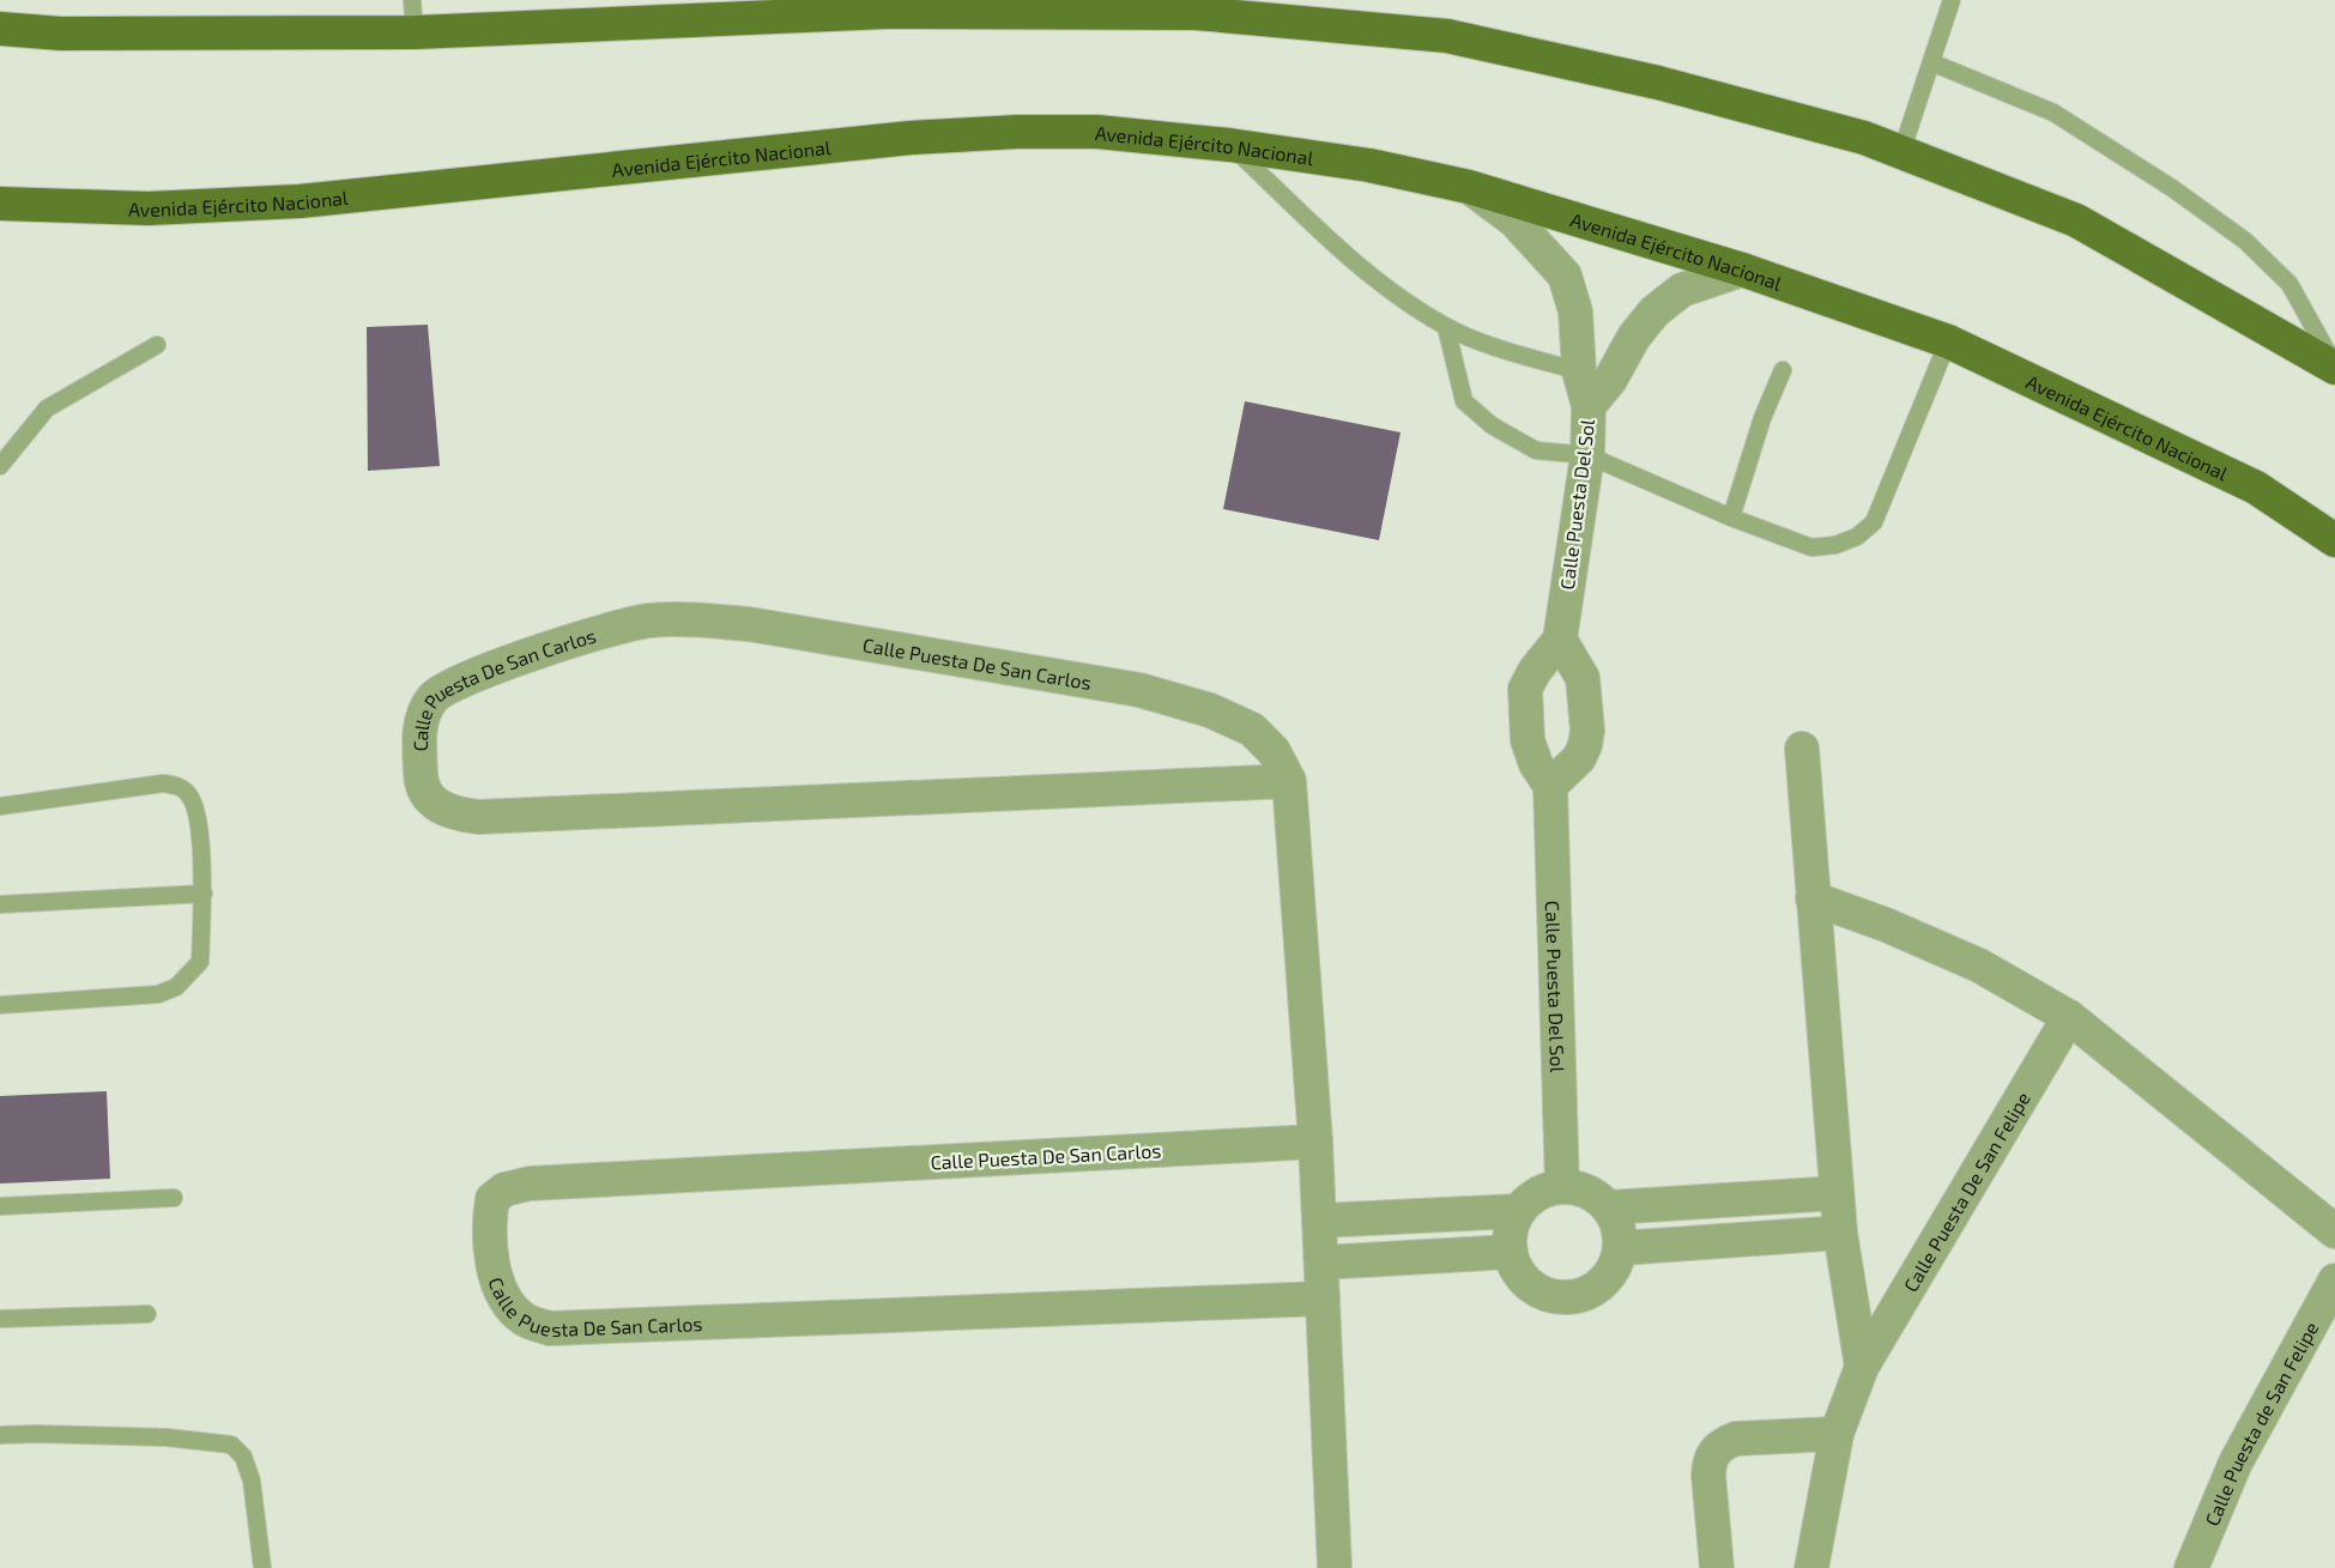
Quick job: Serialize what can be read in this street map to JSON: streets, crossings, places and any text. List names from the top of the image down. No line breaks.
{"streets":{"main road":["Avenida Ejército Nacional"],"street":["Calle Puesta Del Sol","Calle Puesta De San Carlos","Calle Puesta De San Felipe","Calle Puesta de San Felipe"]},"crossings":[["Avenida Ejército Nacional","Calle Puesta Del Sol"]]}
